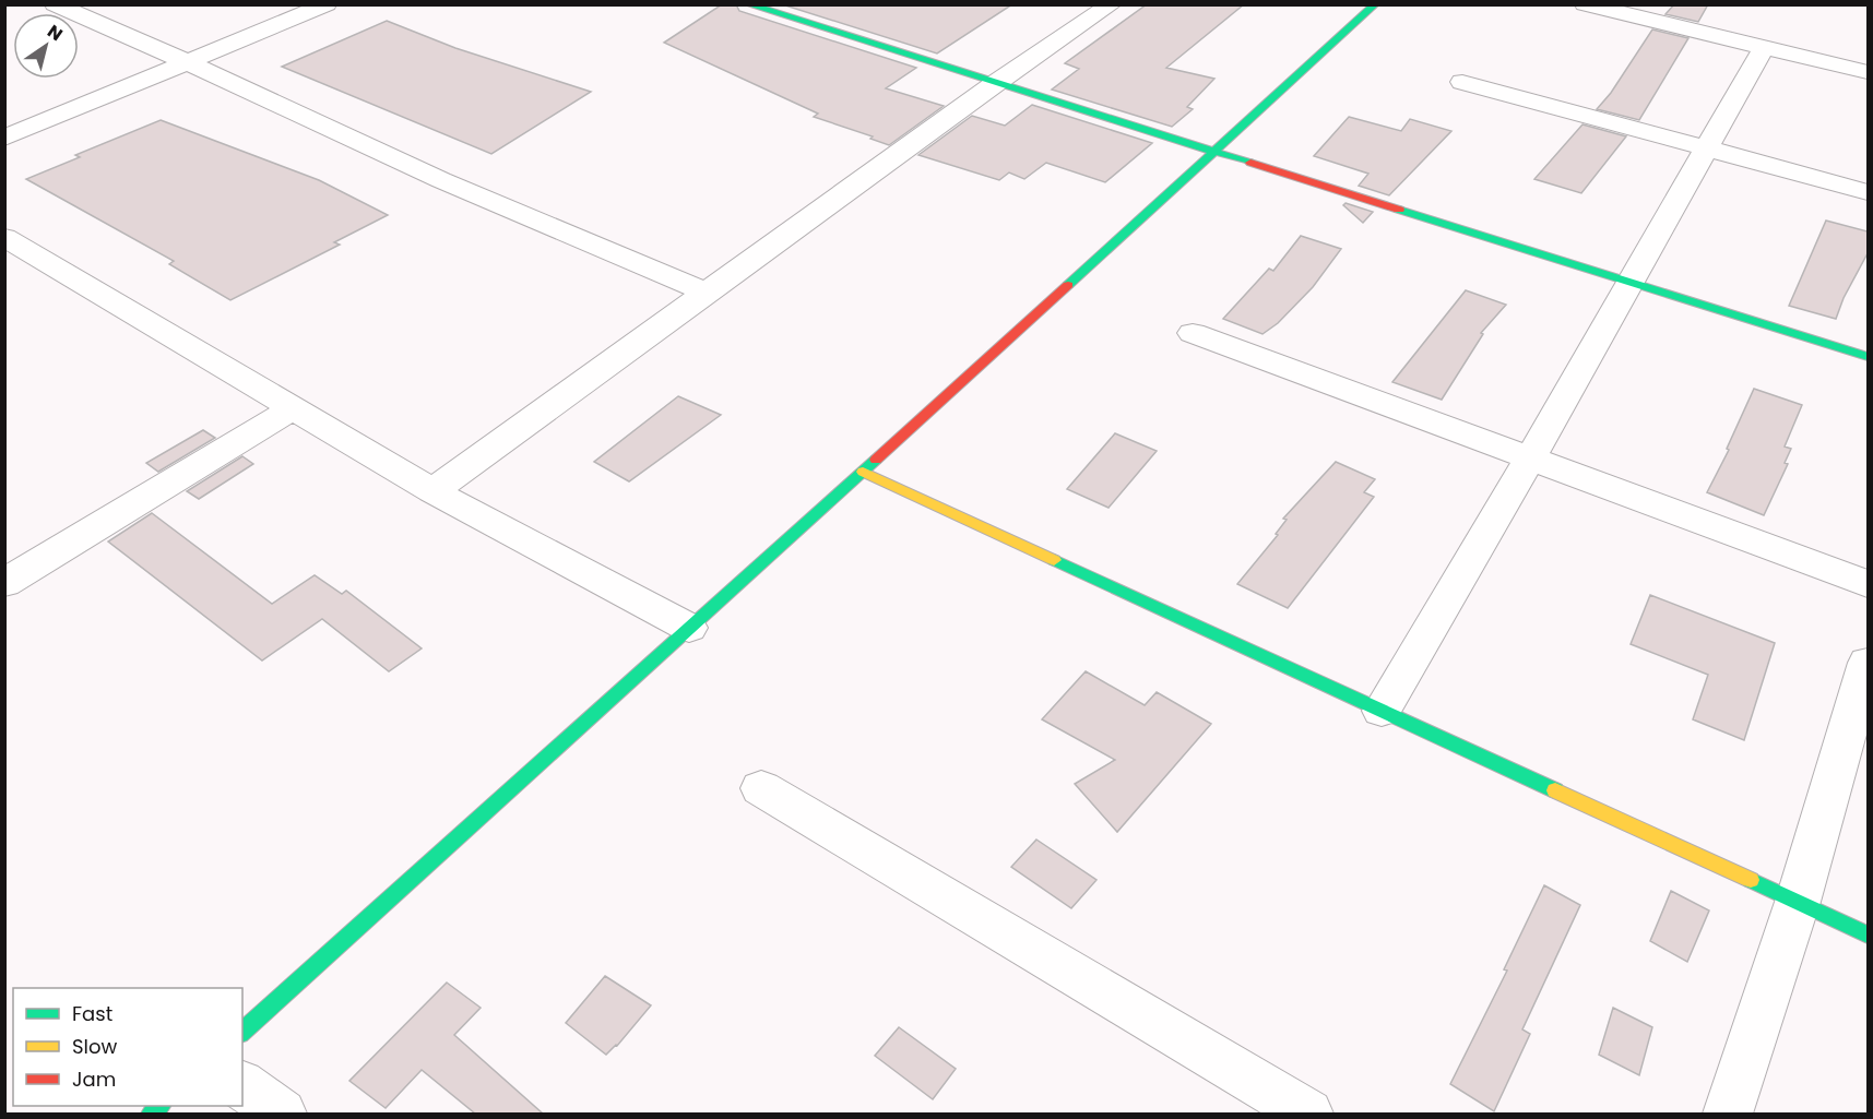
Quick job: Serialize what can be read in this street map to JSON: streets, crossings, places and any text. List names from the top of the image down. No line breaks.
{"legend":["Fast","Slow","Jam"],"north":"top right"}
